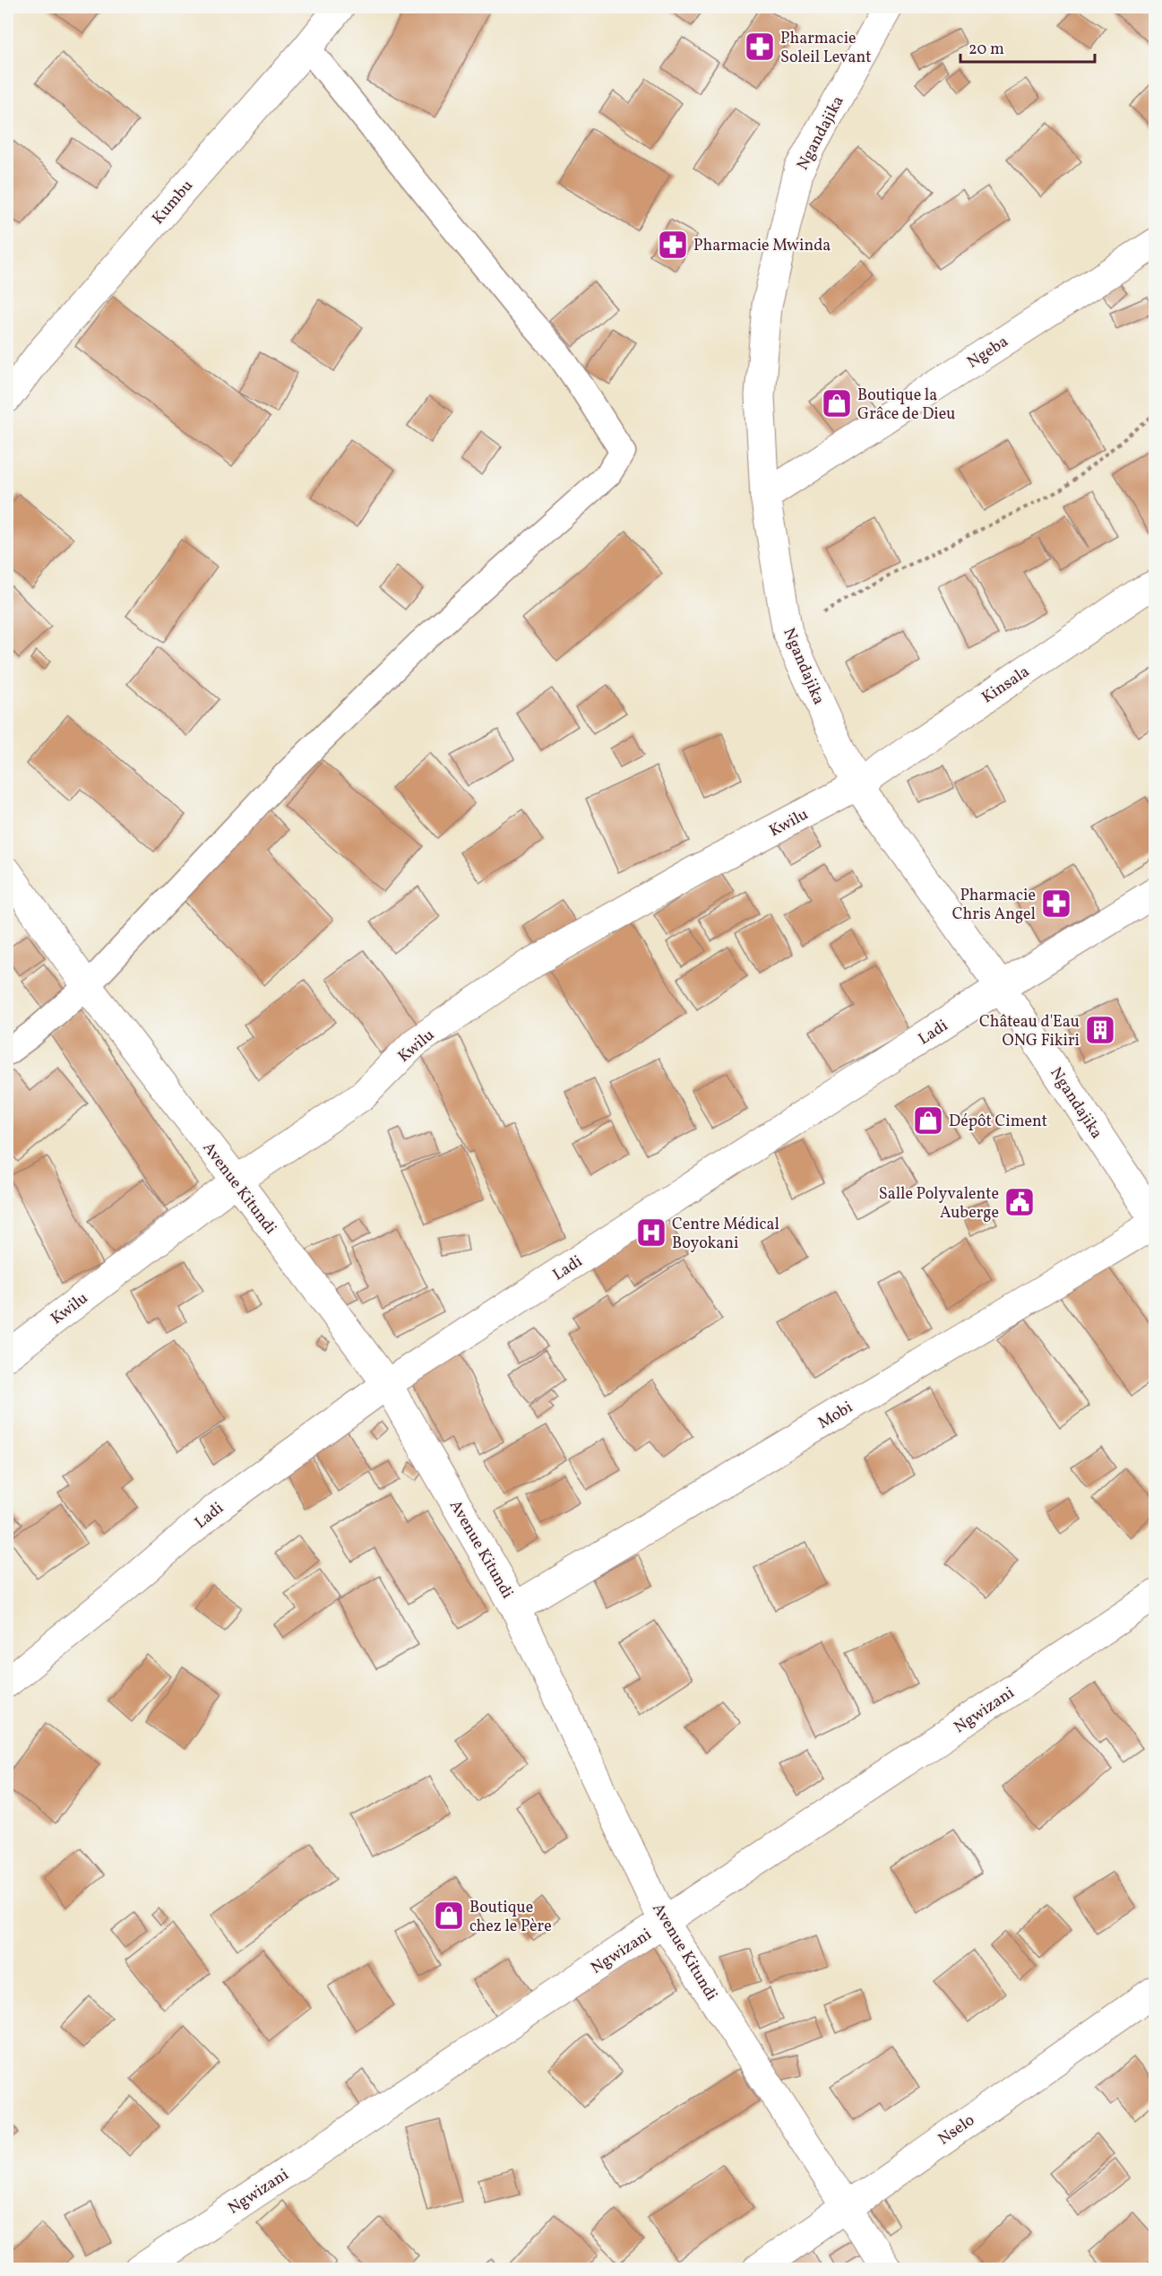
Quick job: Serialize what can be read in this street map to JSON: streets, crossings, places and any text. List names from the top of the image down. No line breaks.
{"streets":{"street":["Ngandajika","Kumbu","Ngeba","Kinsala","Kwilu","Ladi","Avenue Kitundi","Mobi","Ngwizani","Nselo"]},"crossings":[["Ngandajika","Ngeba"],["Ngandajika","Kinsala"],["Ngandajika","Kwilu"],["Ngandajika","Ladi"],["Ngandajika","Mobi"],["Kinsala","Kwilu"],["Kwilu","Avenue Kitundi"],["Ladi","Avenue Kitundi"],["Avenue Kitundi","Mobi"],["Avenue Kitundi","Ngwizani"],["Avenue Kitundi","Nselo"]],"places":{"pharmacy":["Pharmacie Soleil Levant","Pharmacie Mwinda","Pharmacie Chris Angel"],"shop":["Boutique la Grâce de Dieu","Dépôt Ciment","Boutique chez le Père"],"building":["Château d'Eau ONG Fikiri"],"public building":["Salle Polyvalente Auberge"],"hospital":["Centre Médical Boyokani"]},"scale_bar":"20 m"}
